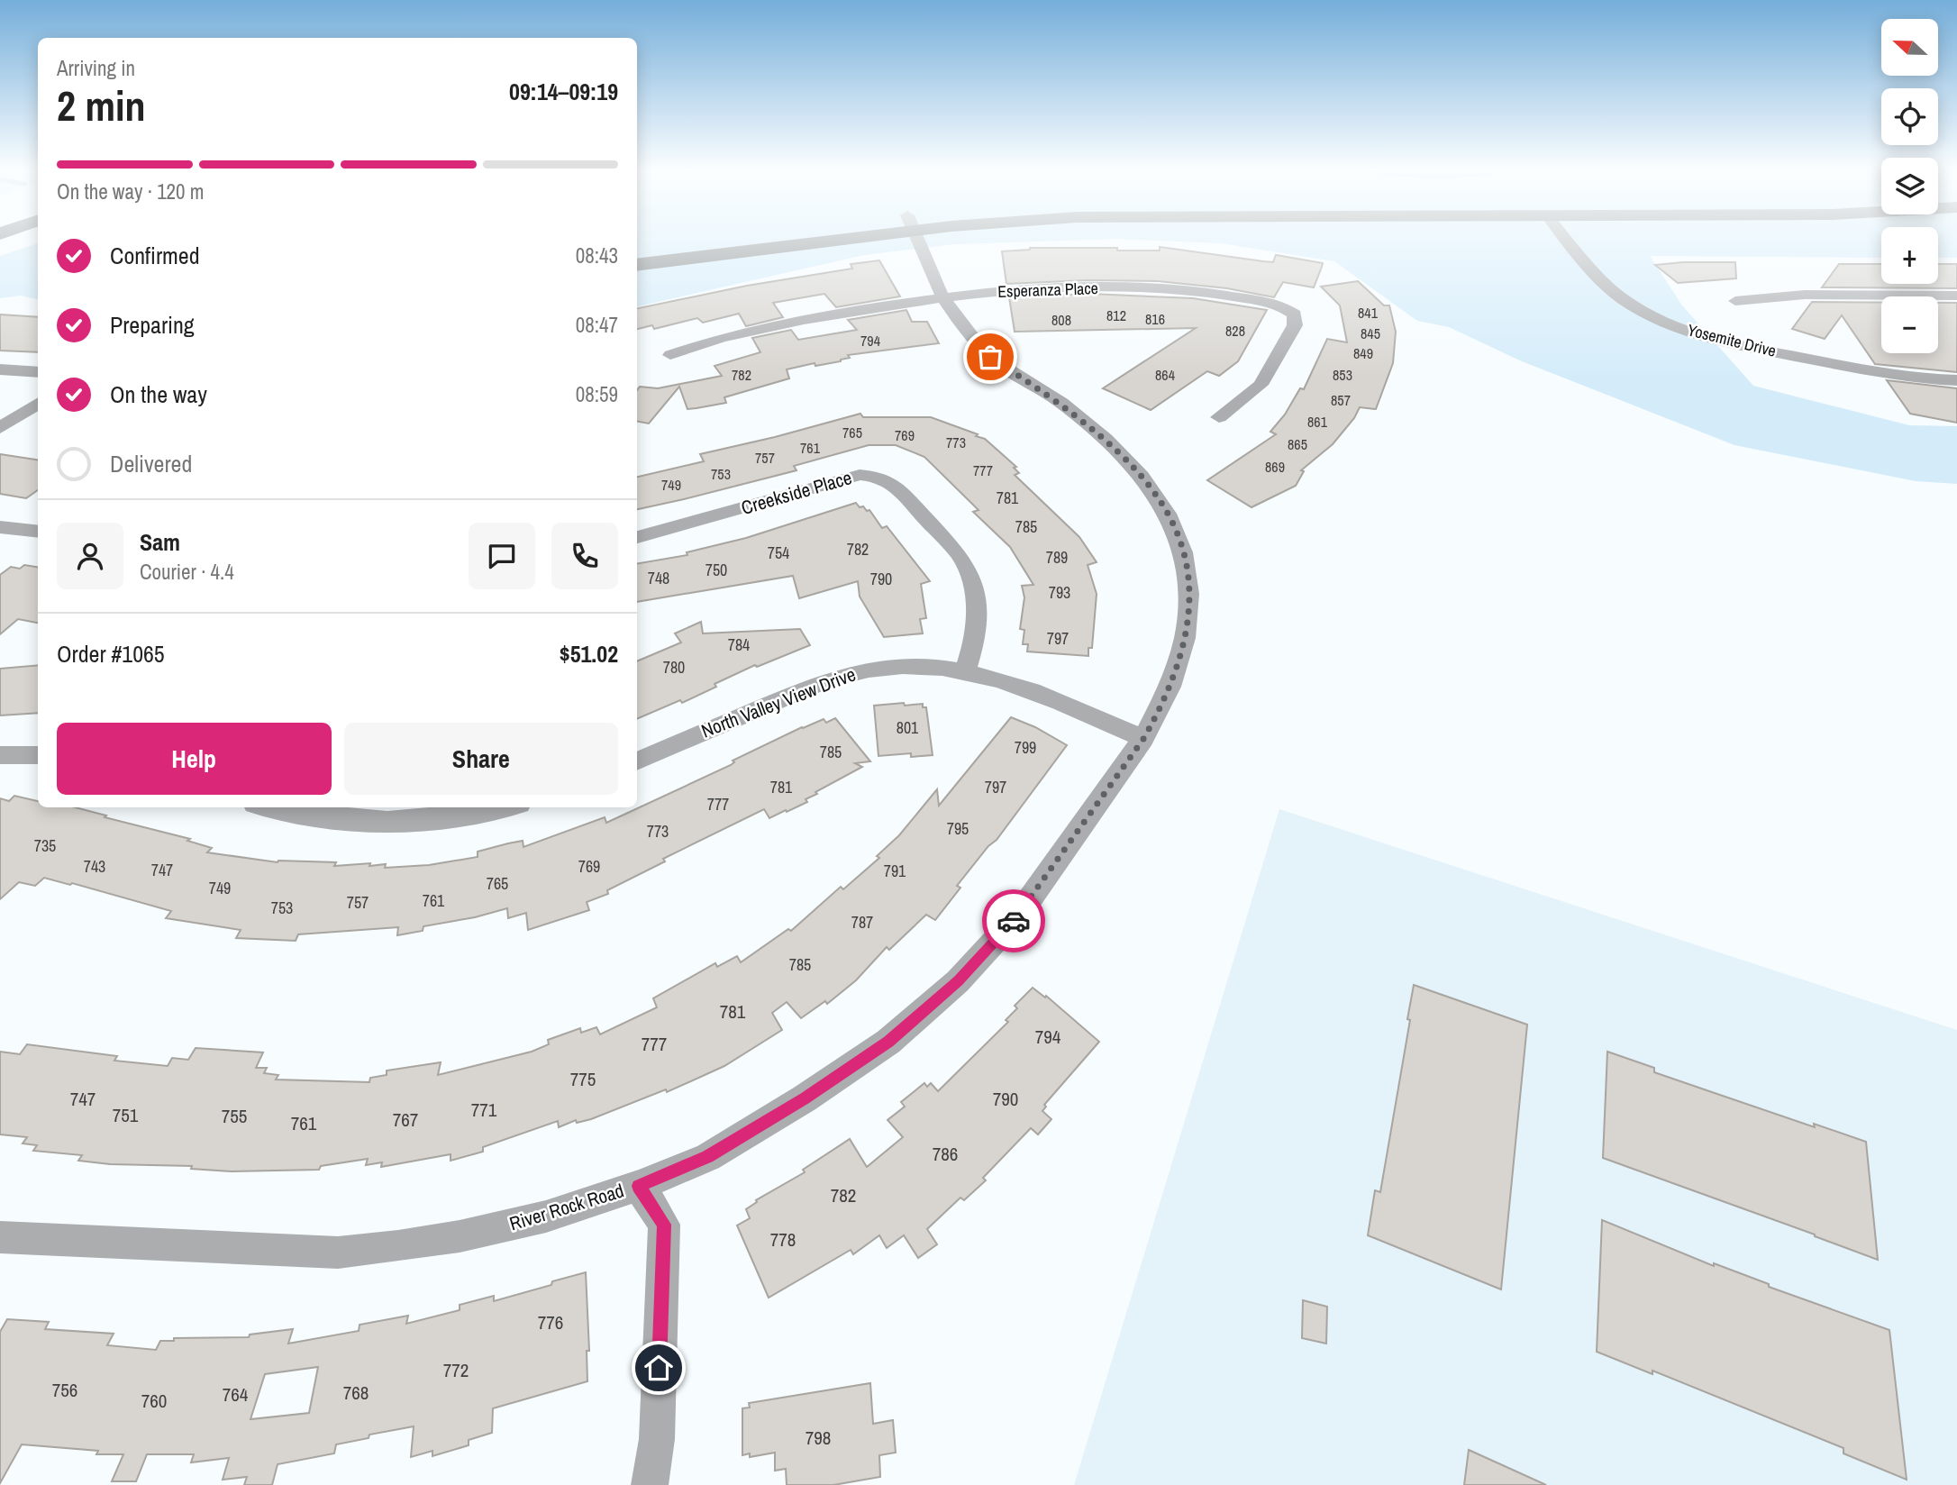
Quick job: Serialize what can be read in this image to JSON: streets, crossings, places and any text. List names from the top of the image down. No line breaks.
{"streets":{"street":["Esperanza Place","Yosemite Drive","Creekside Place","North Valley View Drive","River Rock Road"]},"crossings":[["Esperanza Place","River Rock Road"],["Creekside Place","North Valley View Drive"],["North Valley View Drive","River Rock Road"]],"house_numbers":["841","812","816","808","828","845","794","849","782","864","853","857","861","765","769","773","865","761","757","869","777","753","749","781","785","782","754","789","750","748","790","793","797","784","780","801","799","785","781","797","777","795","773","735","743","769","747","791","765","749","761","757","753","787","785","781","794","777","775","747","790","771","751","755","767","761","786","782","778","776","772","756","768","764","760","798"],"north":"left","page":{"map_buttons":["+","−"],"heading":["2 min","Arriving in","09:14–09:19"],"panel":["Sam","Courier · 4.4","Order #1065","$51.02"],"bar":"On the way · 120 m","list":[["Confirmed","08:43"],["Preparing","08:47"],["On the way","08:59"],"Delivered"],"buttons":["Help","Share"]}}
